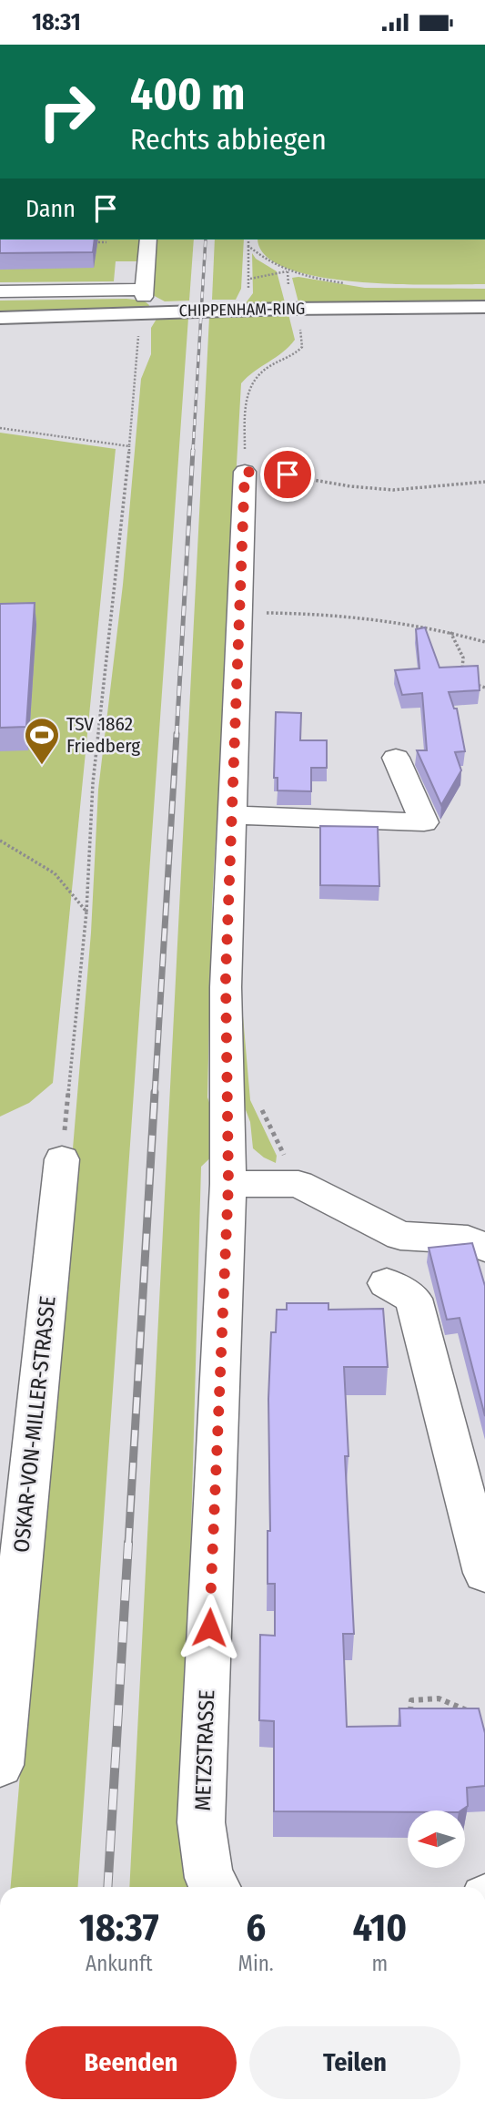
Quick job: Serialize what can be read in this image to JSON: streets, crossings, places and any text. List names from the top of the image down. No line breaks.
{"streets":{"main road":["CHIPPENHAM-RING"],"street":["OSKAR-VON-MILLER-STRASSE","METZSTRASSE"]},"places":{"sports":["TSV 1862 Friedberg"]},"north":"left","page":{"status":"18:31","turn":["400 m","Rechts abbiegen"],"then":"Dann","eta":["18:37","Ankunft","6","Min.","410","m"],"buttons":["Beenden","Teilen"]}}
